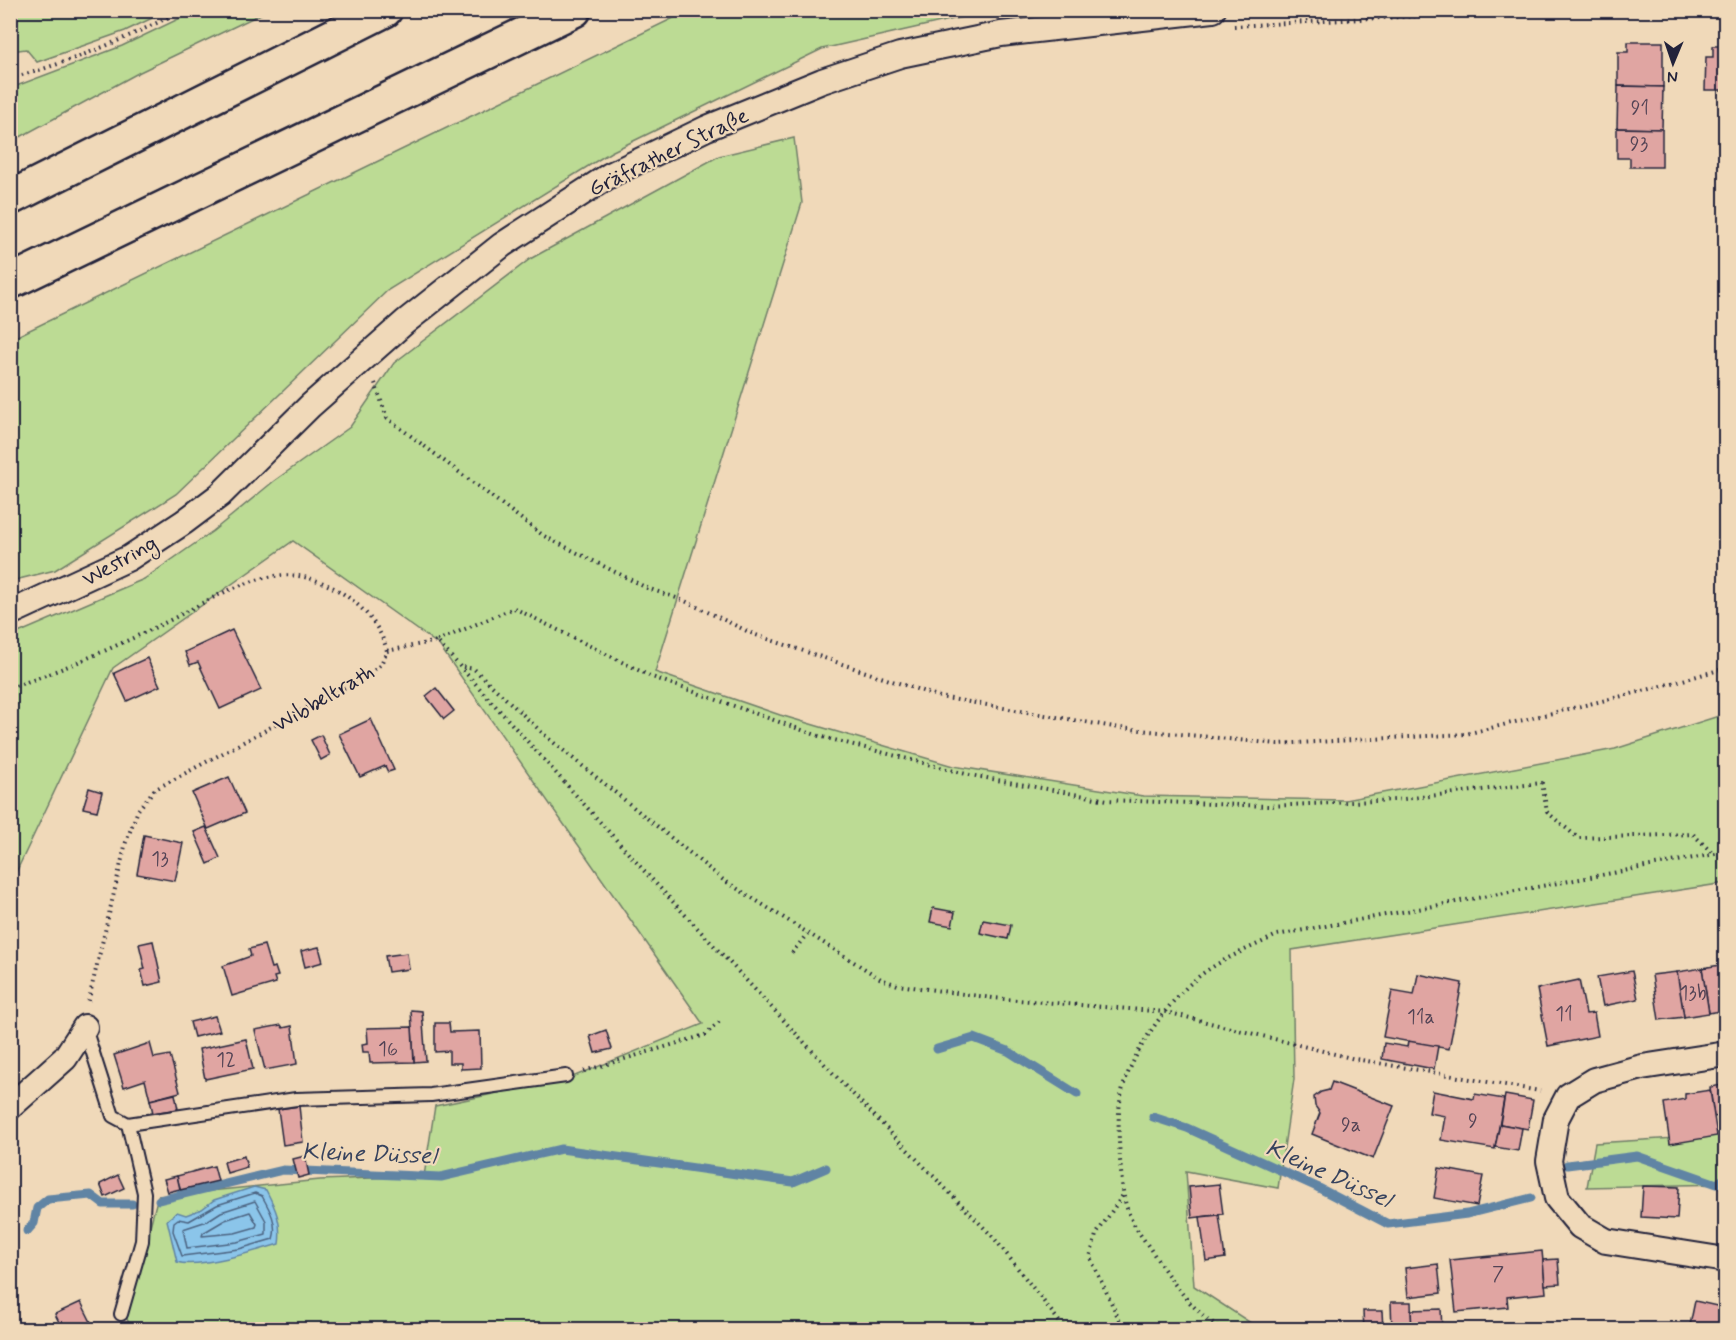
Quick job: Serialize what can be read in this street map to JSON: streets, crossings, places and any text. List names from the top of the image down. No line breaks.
{"streets":{"street":["Gräfrather Straße","Westring"],"path":["Wibbeltrath"]},"crossings":[["Gräfrather Straße","Westring"]],"water":["Kleine Düssel"],"house_numbers":["91","93","13","13b","11","11a","16","12","9","9a","7"],"north":"bottom"}
